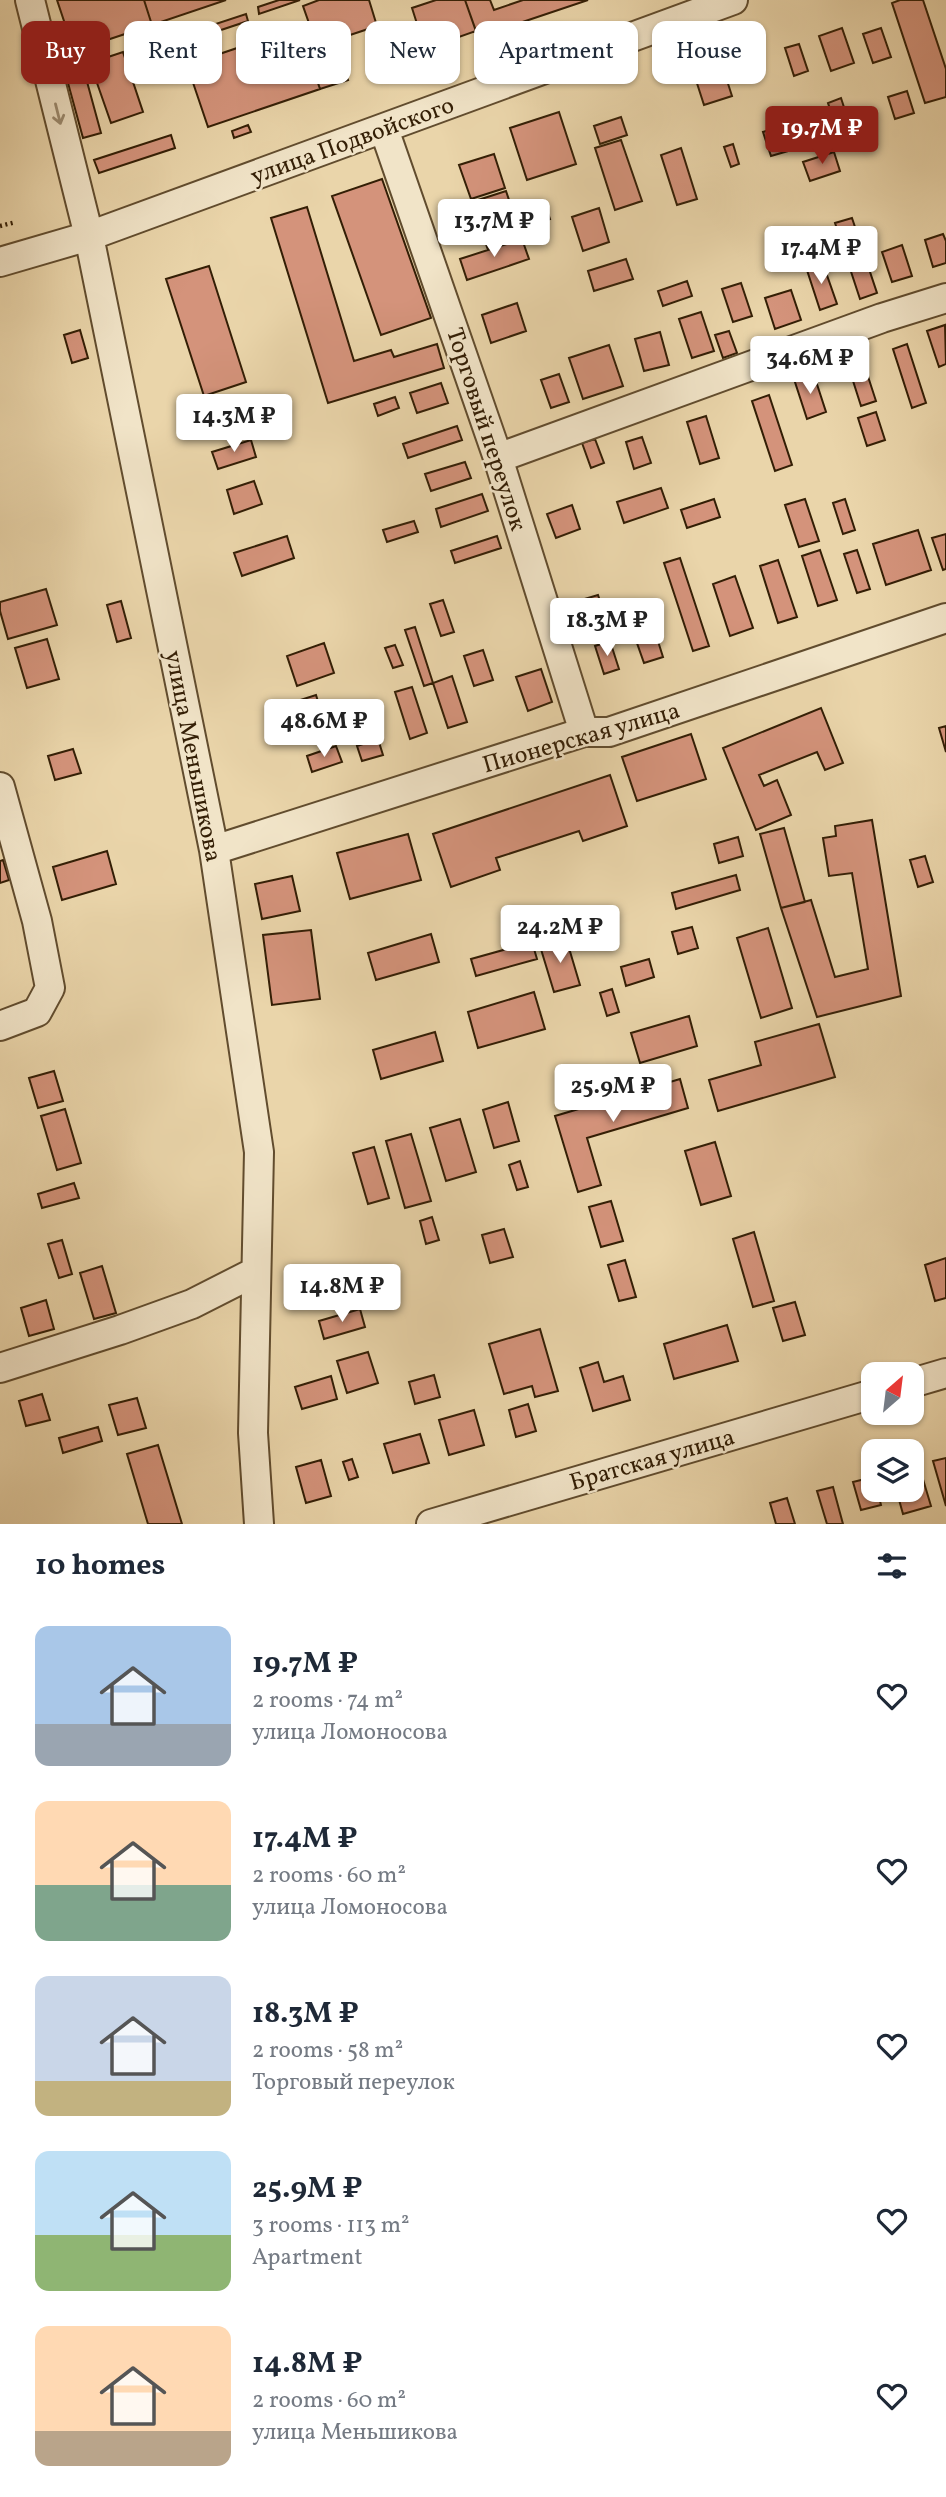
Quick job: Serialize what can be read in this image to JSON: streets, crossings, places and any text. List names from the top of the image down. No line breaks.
{"streets":{"street":["улица Подвойского","Торговый переулок","Пионерская улица","улица Меньшикова","Братская улица"]},"crossings":[["улица Подвойского","Торговый переулок"],["улица Подвойского","улица Меньшикова"],["Торговый переулок","Пионерская улица"],["Пионерская улица","улица Меньшикова"]],"north":"top right","page":{"chip":["Buy","Rent","Filters","New","Apartment","House"],"price":["19.7M ₽","13.7M ₽","17.4M ₽","34.6M ₽","14.3M ₽","18.3M ₽","48.6M ₽","24.2M ₽","25.9M ₽","14.8M ₽"],"heading":"10 homes","list":[{"name":"19.7M ₽","note":"2 rooms · 74 m² · улица Ломоносова"},{"name":"17.4M ₽","note":"2 rooms · 60 m² · улица Ломоносова"},{"name":"18.3M ₽","note":"2 rooms · 58 m² · Торговый переулок"},{"name":"25.9M ₽","note":"3 rooms · 113 m² · Apartment"},{"name":"14.8M ₽","note":"2 rooms · 60 m² · улица Меньшикова"}]}}
